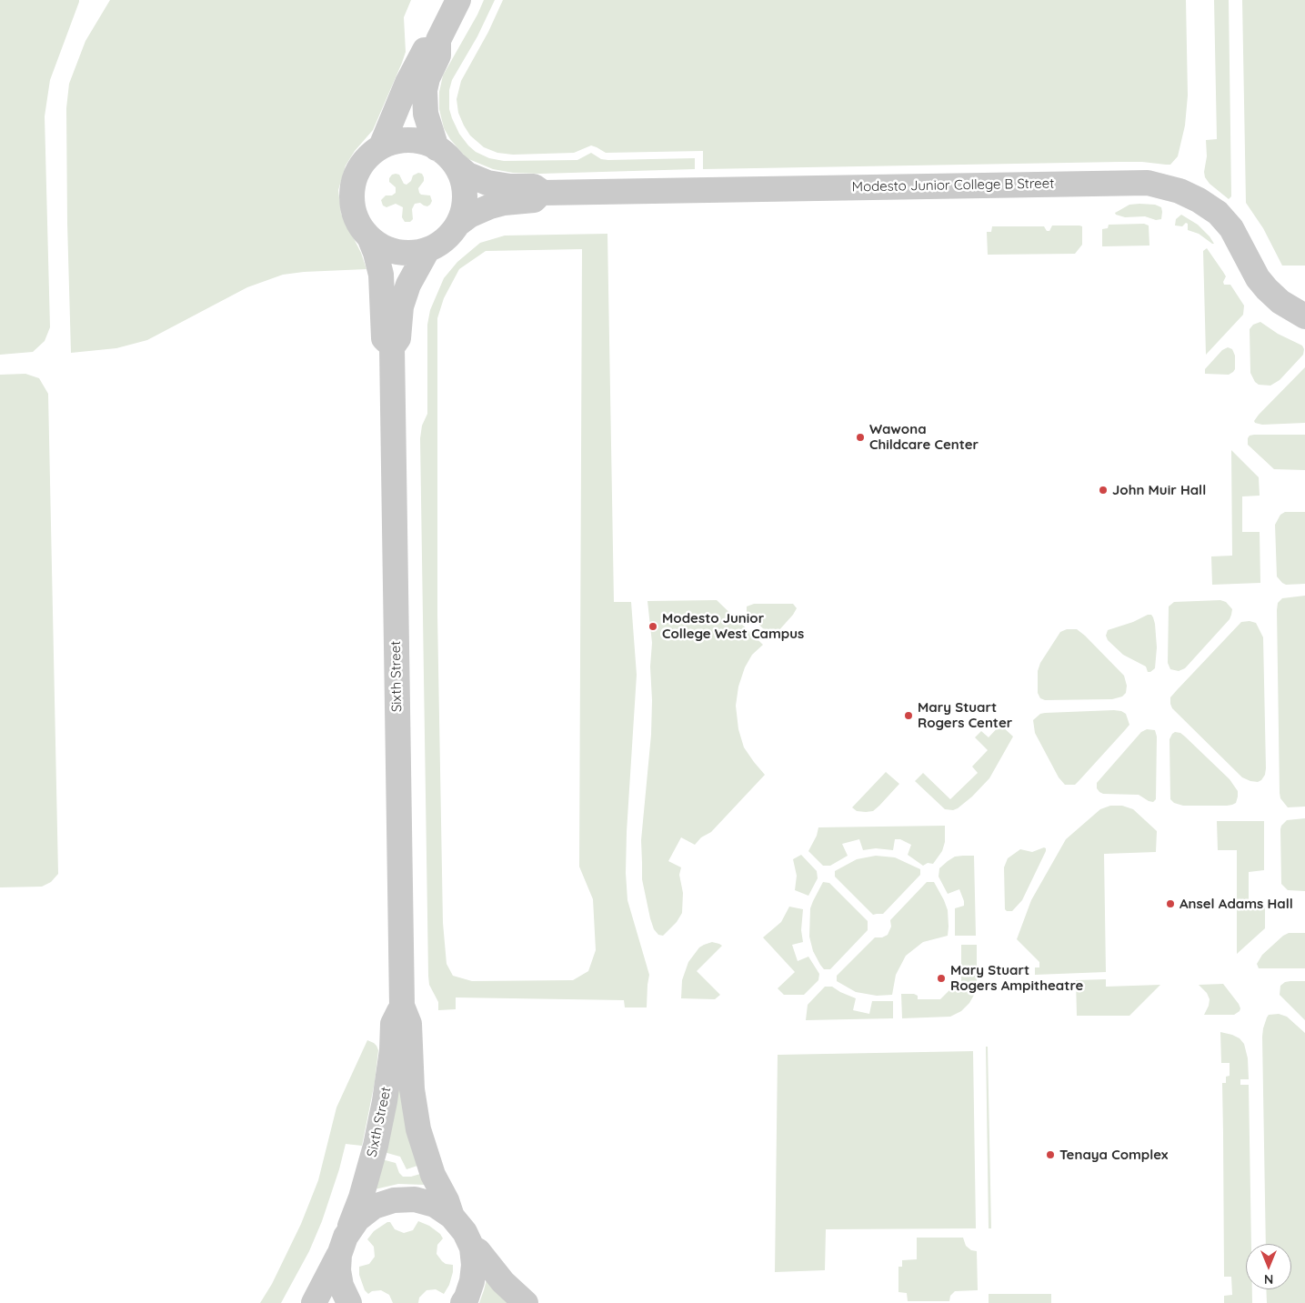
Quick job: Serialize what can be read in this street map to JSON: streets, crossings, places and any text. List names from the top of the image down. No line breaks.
{"streets":{"street":["Modesto Junior College B Street","Sixth Street"]},"crossings":[["Modesto Junior College B Street","Sixth Street"]],"places":["Wawona Childcare Center","John Muir Hall","Modesto Junior College West Campus","Mary Stuart Rogers Center","Ansel Adams Hall","Mary Stuart Rogers Ampitheatre","Tenaya Complex"],"north":"bottom"}
